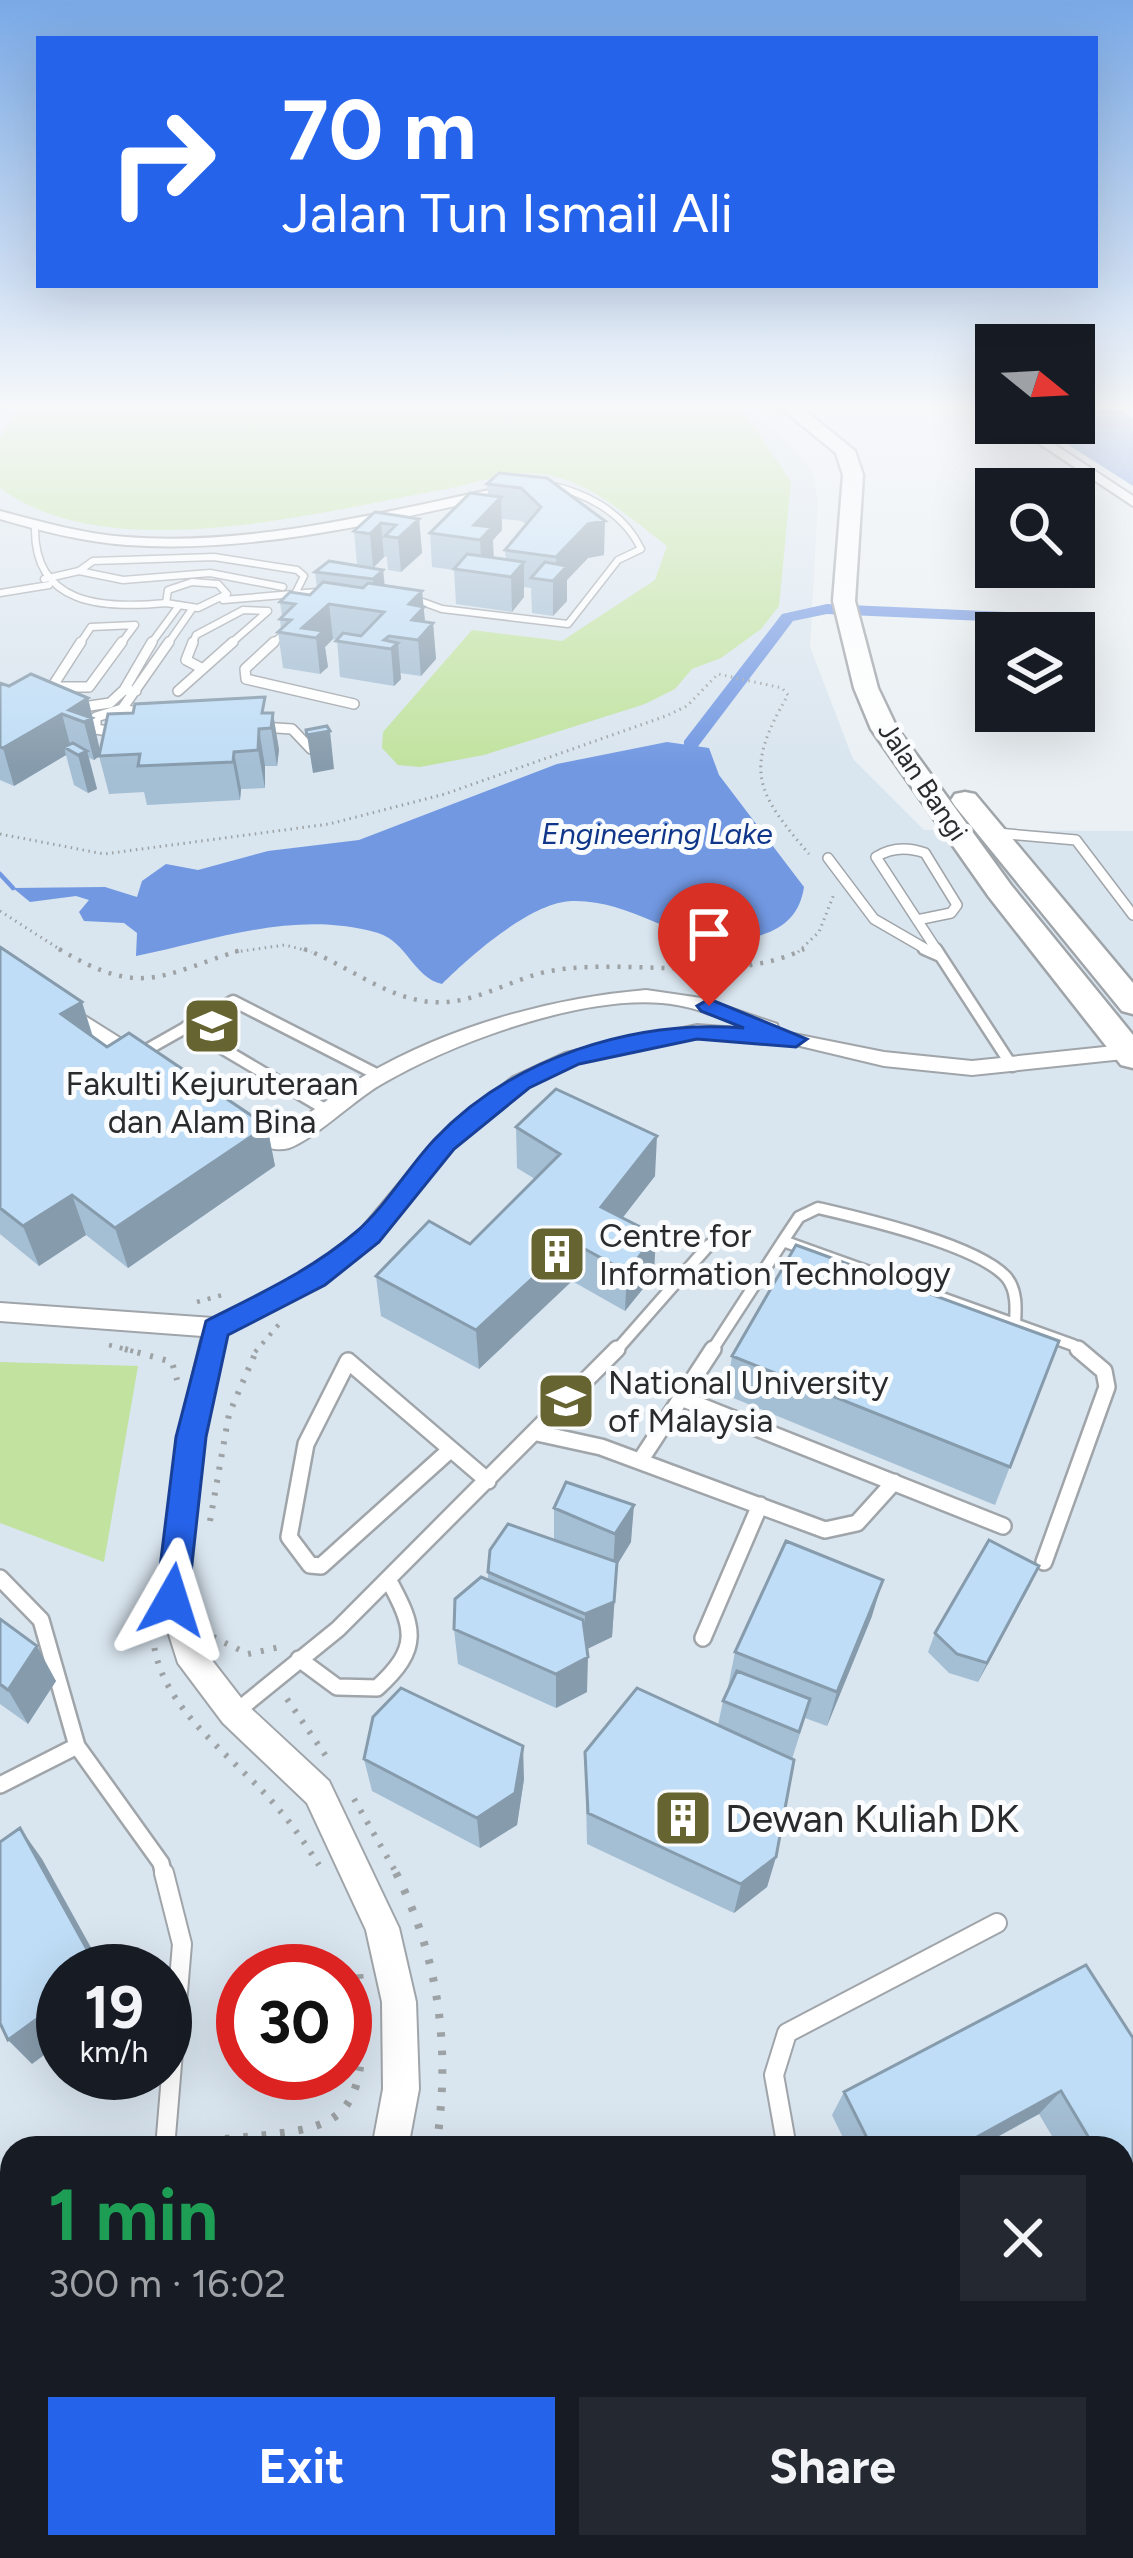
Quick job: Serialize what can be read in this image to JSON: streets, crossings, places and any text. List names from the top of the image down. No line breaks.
{"streets":{"main road":["Jalan Bangi"]},"water":["Engineering Lake"],"places":{"school or university":["Fakulti Kejuruteraan dan Alam Bina","National University of Malaysia"],"building":["Centre for Information Technology","Dewan Kuliah DK"]},"north":"right","page":{"turn":["70 m","Jalan Tun Ismail Ali"],"speed":"19 km/h","limit":"30","heading":["1 min","300 m · 16:02"],"buttons":["Exit","Share"]}}
